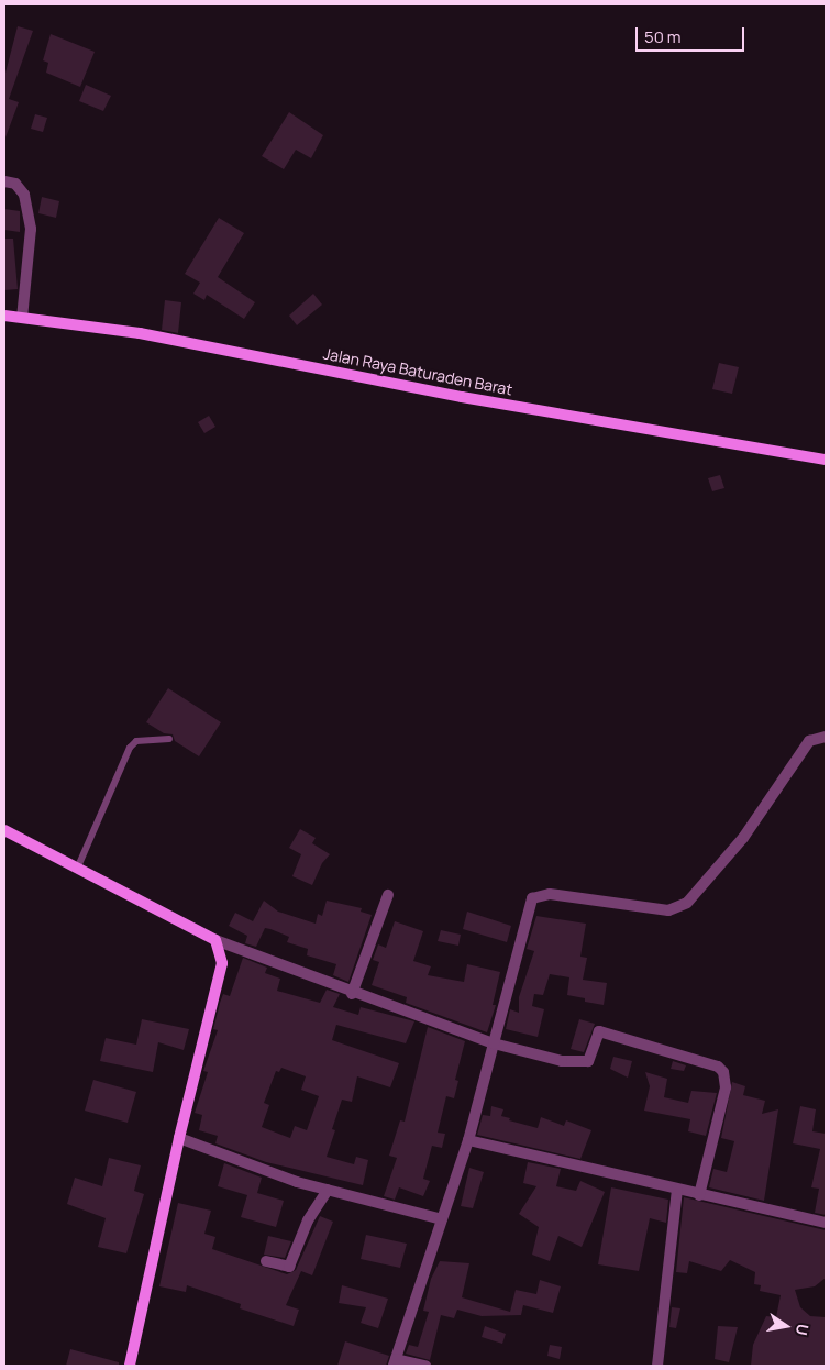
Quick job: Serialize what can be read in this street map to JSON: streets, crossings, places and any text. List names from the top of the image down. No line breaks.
{"streets":{"street":["Jalan Raya Baturaden Barat"]},"scale_bar":"50 m","north":"right"}
